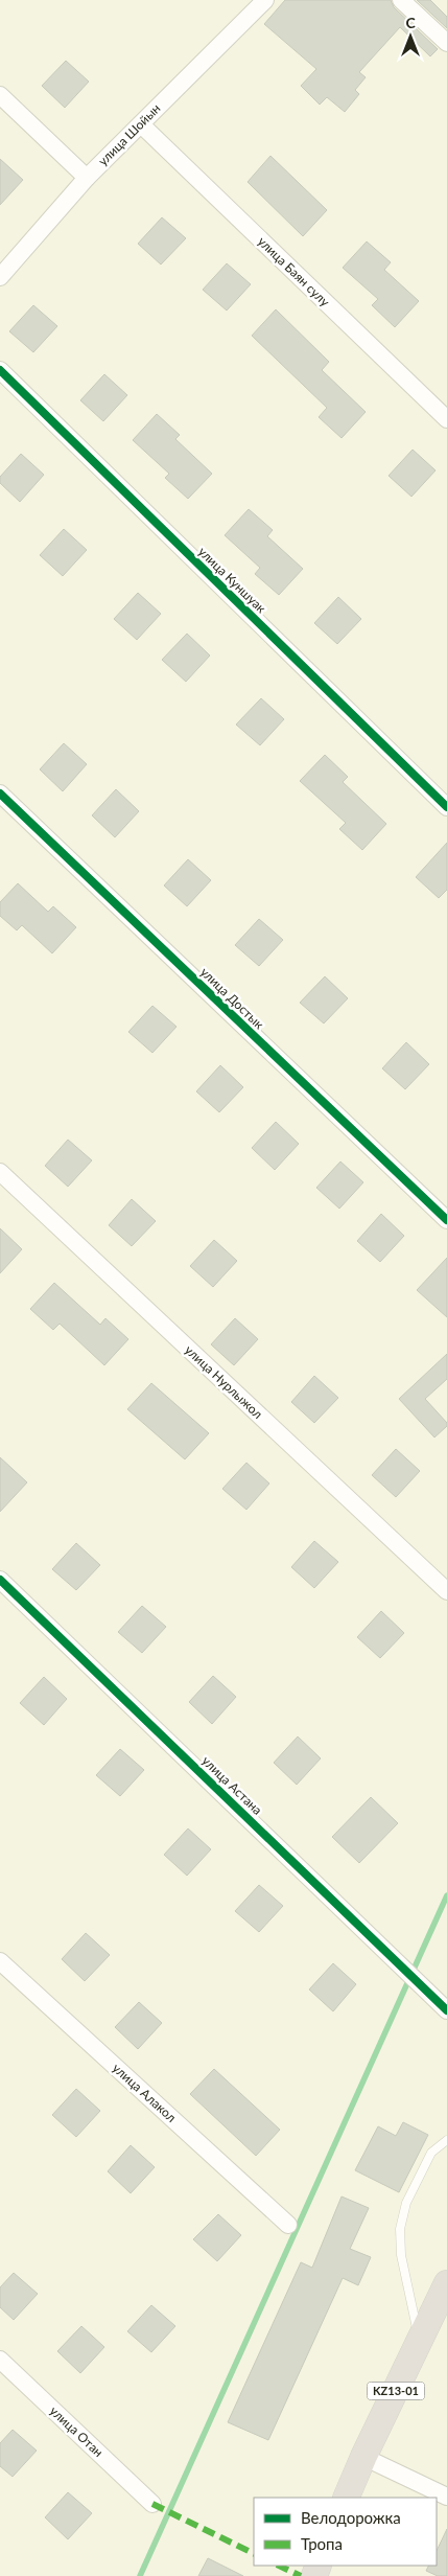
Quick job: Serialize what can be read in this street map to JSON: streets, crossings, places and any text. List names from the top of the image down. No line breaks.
{"streets":{"main road":["KZ13-01"],"street":["улица Шойын","улица Баян сулу","улица Куншуак","улица Достык","улица Нурлыжол","улица Астана","улица Алакол","улица Отан"]},"crossings":[["улица Шойын","улица Баян сулу"]],"legend":["Велодорожка","Тропа"],"north":"top"}
